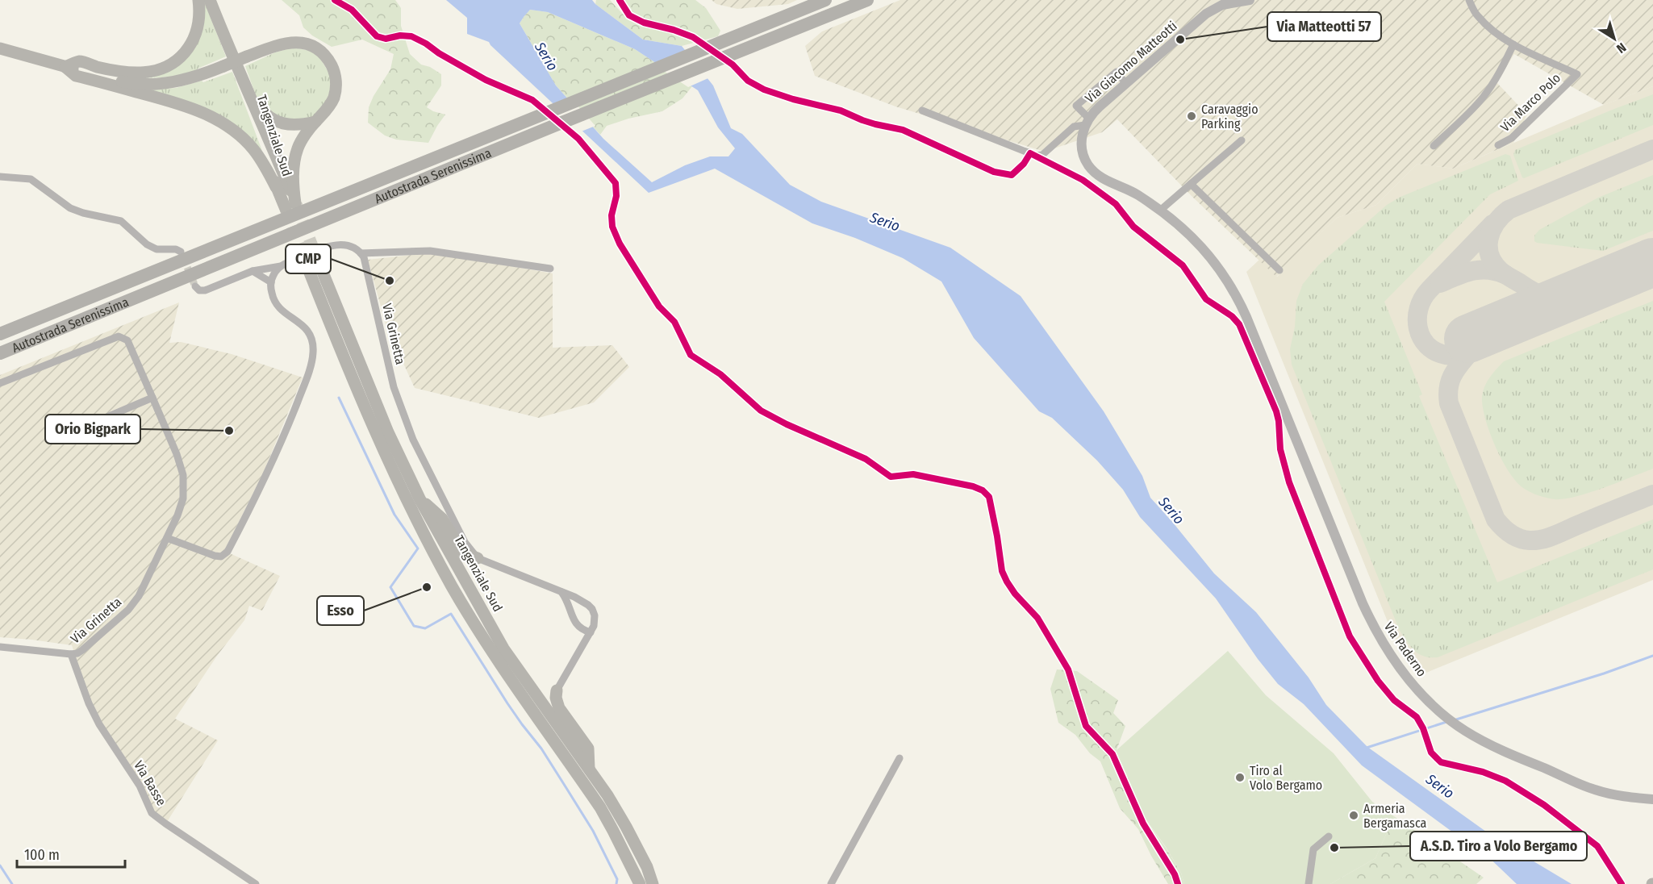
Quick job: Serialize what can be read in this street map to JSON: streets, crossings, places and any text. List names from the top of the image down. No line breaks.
{"streets":{"highway":["Tangenziale Sud","Autostrada Serenissima"],"street":["Via Giacomo Matteotti","Via Marco Polo","Via Grinetta","Via Paderno","Via Basse"]},"crossings":[["Via Grinetta","Via Basse"]],"water":["Serio"],"places":["Via Matteotti 57","Caravaggio Parking","CMP","Orio Bigpark","Esso","Tiro al Volo Bergamo","Armeria Bergamasca","A.S.D. Tiro a Volo Bergamo"],"scale_bar":"100 m","north":"bottom right"}
